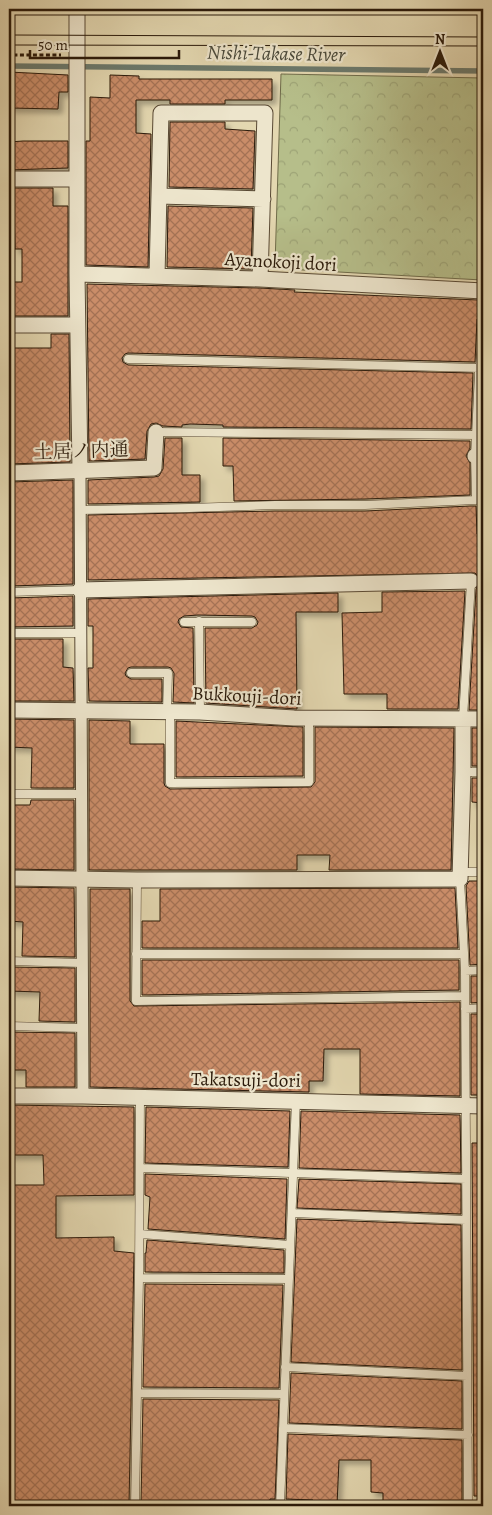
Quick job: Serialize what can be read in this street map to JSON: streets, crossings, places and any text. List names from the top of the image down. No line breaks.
{"streets":{"street":["Ayanokoji dori","土居ノ内通","Bukkouji-dori","Takatsuji-dori"]},"water":["Nishi-Takase River"],"scale_bar":"50 m","north":"top"}
